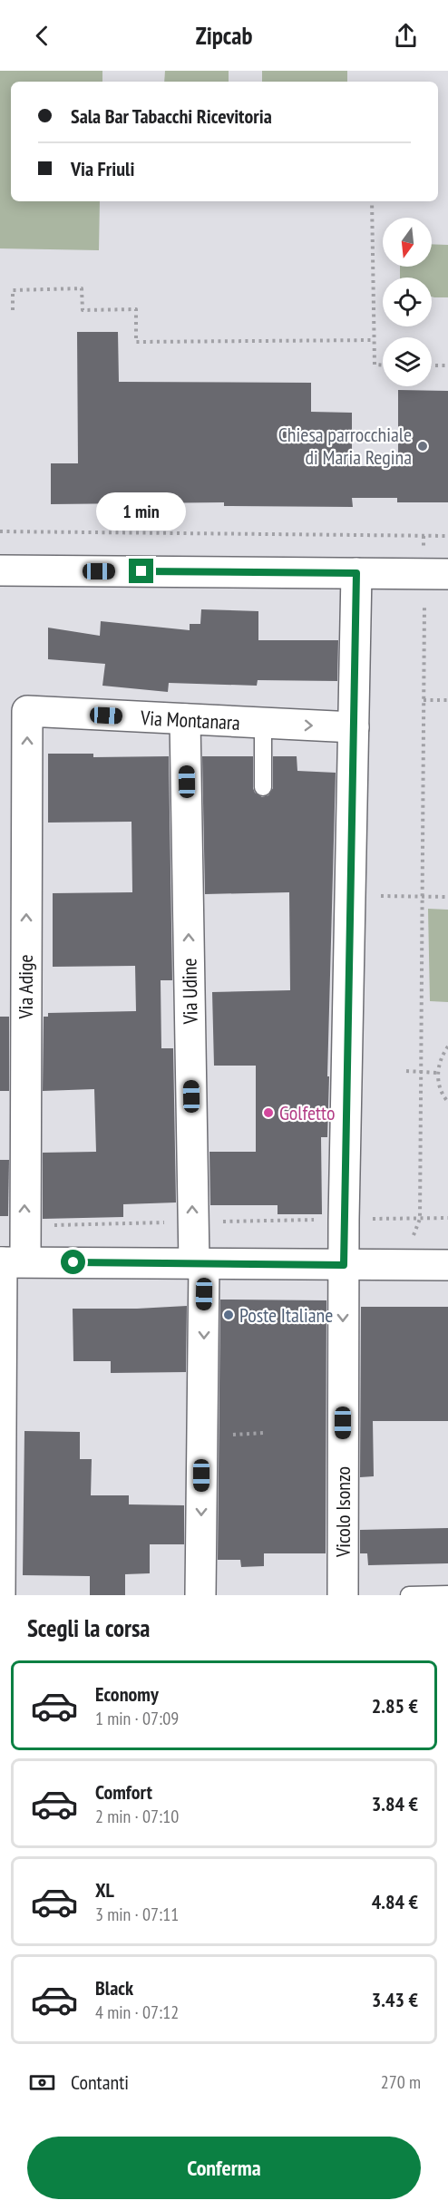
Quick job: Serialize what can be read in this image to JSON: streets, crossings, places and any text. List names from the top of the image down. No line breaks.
{"streets":{"street":["Via Montanara","Via Adige","Via Udine","Vicolo Isonzo"]},"crossings":[["Via Montanara","Via Adige"],["Via Montanara","Via Udine"],["Via Montanara","Vicolo Isonzo"]],"one_way":["Via Adige"],"places":["Chiesa parrocchiale di Maria Regina","Golfetto","Poste Italiane"],"north":"bottom","page":{"header":"Zipcab","banner":["Sala Bar Tabacchi Ricevitoria","Via Friuli"],"bubble":"1 min","heading":"Scegli la corsa","list":[{"name":"Economy","note":"1 min · 07:09","value":"2.85 €"},{"name":"Comfort","note":"2 min · 07:10","value":"3.84 €"},{"name":"XL","note":"3 min · 07:11","value":"4.84 €"},{"name":"Black","note":"4 min · 07:12","value":"3.43 €"}],"pay":["Contanti","270 m"],"buttons":"Conferma"}}
